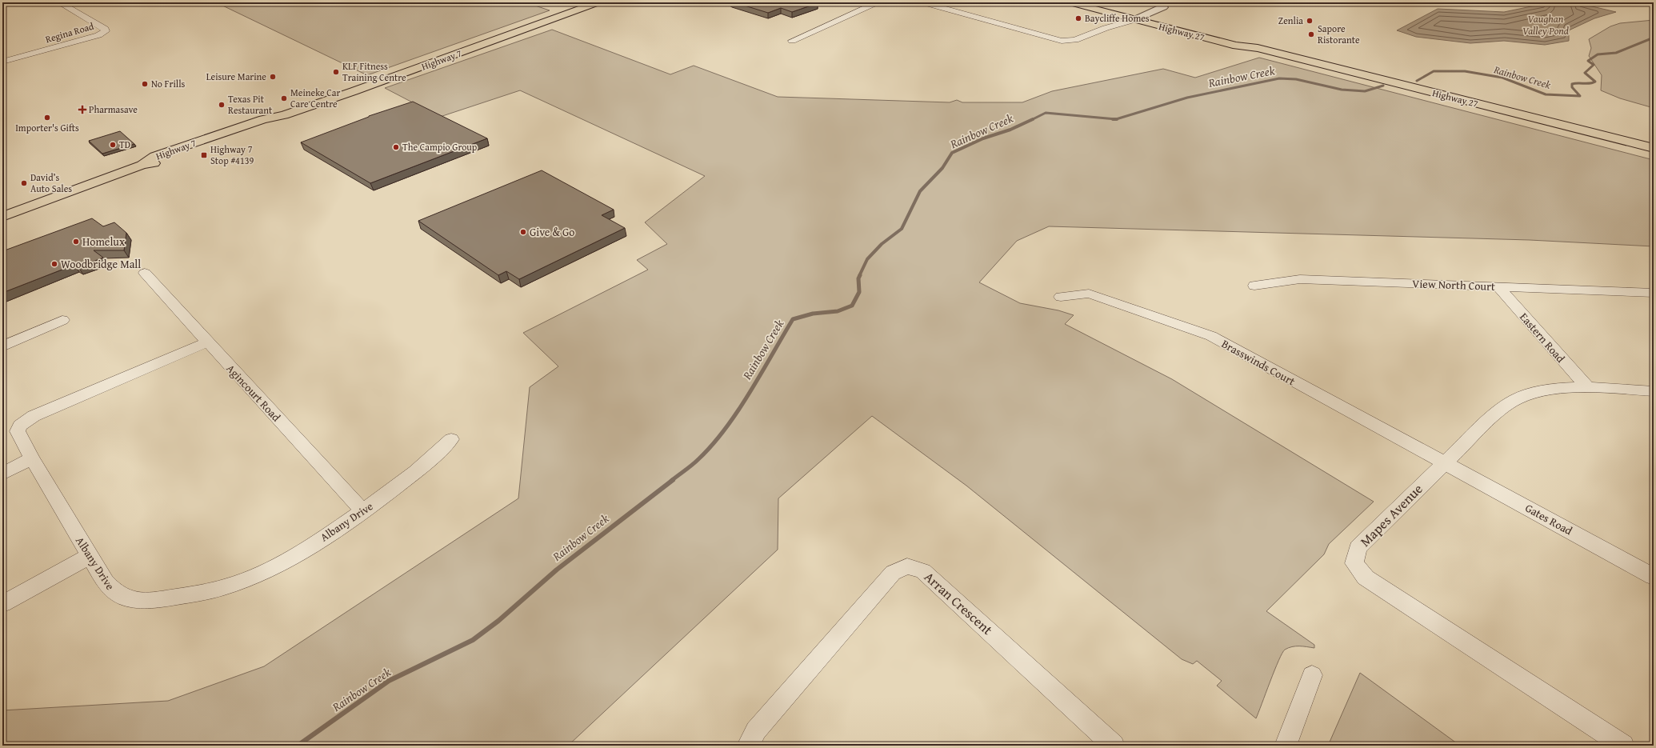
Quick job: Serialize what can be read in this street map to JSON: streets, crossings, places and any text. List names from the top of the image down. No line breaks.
{"streets":{"main road":["Highway 27","Highway 7"],"street":["Regina Road","View North Court","Eastern Road","Brasswinds Court","Agincourt Road","Mapes Avenue","Gates Road","Albany Drive","Arran Crescent"]},"crossings":[["View North Court","Eastern Road"],["Eastern Road","Mapes Avenue"],["Brasswinds Court","Mapes Avenue"],["Brasswinds Court","Gates Road"],["Agincourt Road","Albany Drive"],["Mapes Avenue","Gates Road"]],"water":["Vaughan Valley Pond","Rainbow Creek"],"places":{"other":["Baycliffe Homes","Zenlia","Sapore Ristorante","KLF Fitness Training Centre","Leisure Marine","No Frills","Meineke Car Care Centre","Texas Pit Restaurant","Importer's Gifts","TD","The Campio Group","David’s Auto Sales","Give & Go","Homelux","Woodbridge Mall"],"health":["Pharmasave"],"transit":["Highway 7 Stop #4139"]}}
